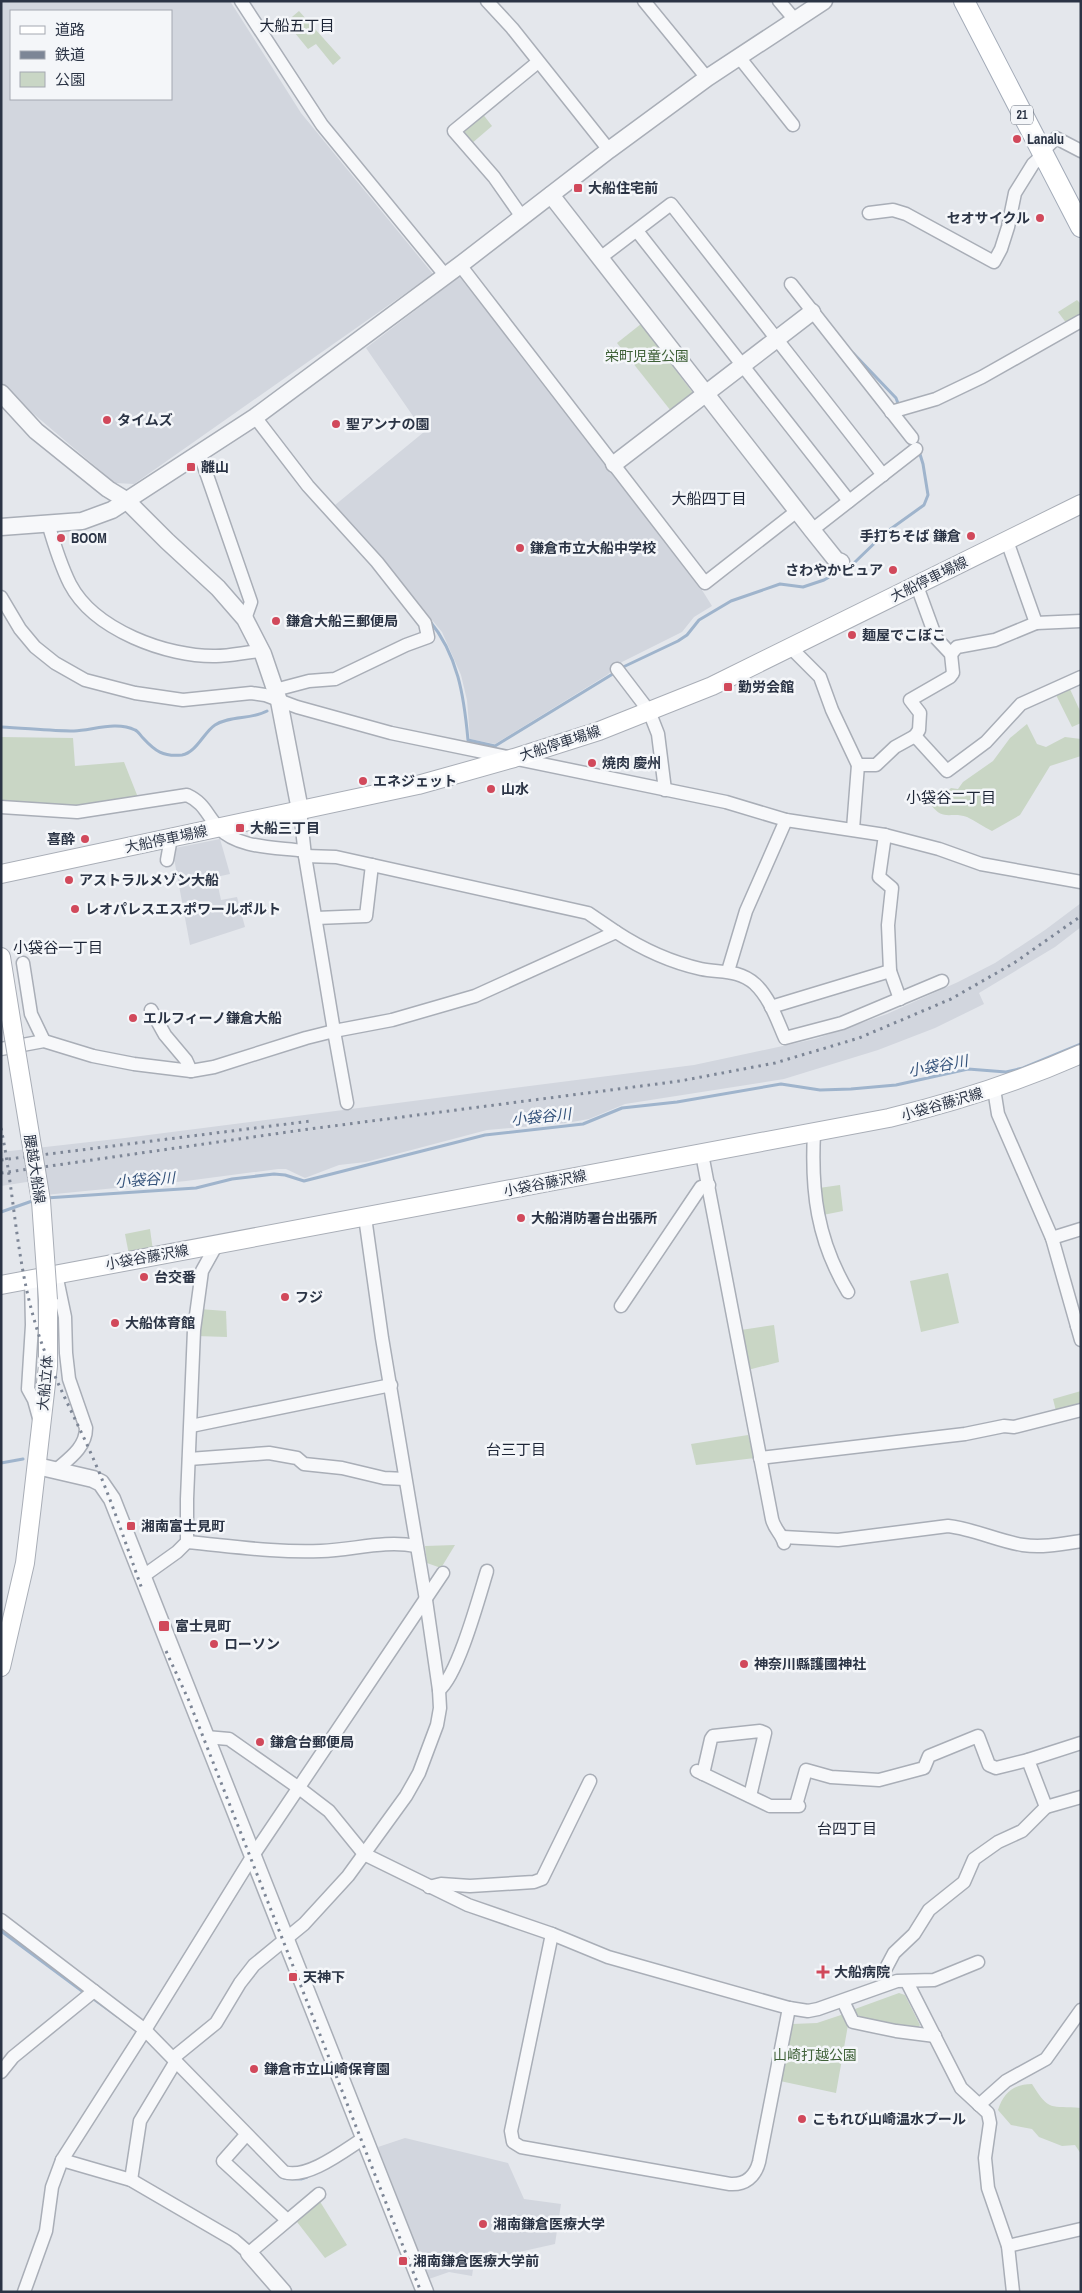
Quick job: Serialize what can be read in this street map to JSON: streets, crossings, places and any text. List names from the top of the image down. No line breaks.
{"streets":{"main road":["21","大船停車場線","小袋谷藤沢線","腰越大船線","大船立体"]},"crossings":[["腰越大船線","大船立体"]],"districts":["大船五丁目","大船四丁目","小袋谷二丁目","小袋谷一丁目","台三丁目","台四丁目"],"water":["小袋谷川"],"parks":["栄町児童公園","山崎打越公園"],"places":{"other":["Lanalu","セオサイクル","タイムズ","聖アンナの園","手打ちそば 鎌倉","BOOM","鎌倉市立大船中学校","さわやかピュア","鎌倉大船三郵便局","麺屋でこぼこ","焼肉 慶州","エネジェット","山水","喜酔","アストラルメゾン大船","レオパレスエスポワールポルト","エルフィーノ鎌倉大船","大船消防署台出張所","台交番","フジ","大船体育館","ローソン","神奈川縣護國神社","鎌倉台郵便局","鎌倉市立山崎保育園","こもれび山崎温水プール","湘南鎌倉医療大学"],"transit":["大船住宅前","離山","勤労会館","大船三丁目","湘南富士見町","富士見町","天神下","湘南鎌倉医療大学前"],"health":["大船病院"]},"legend":["道路","鉄道","公園"]}
